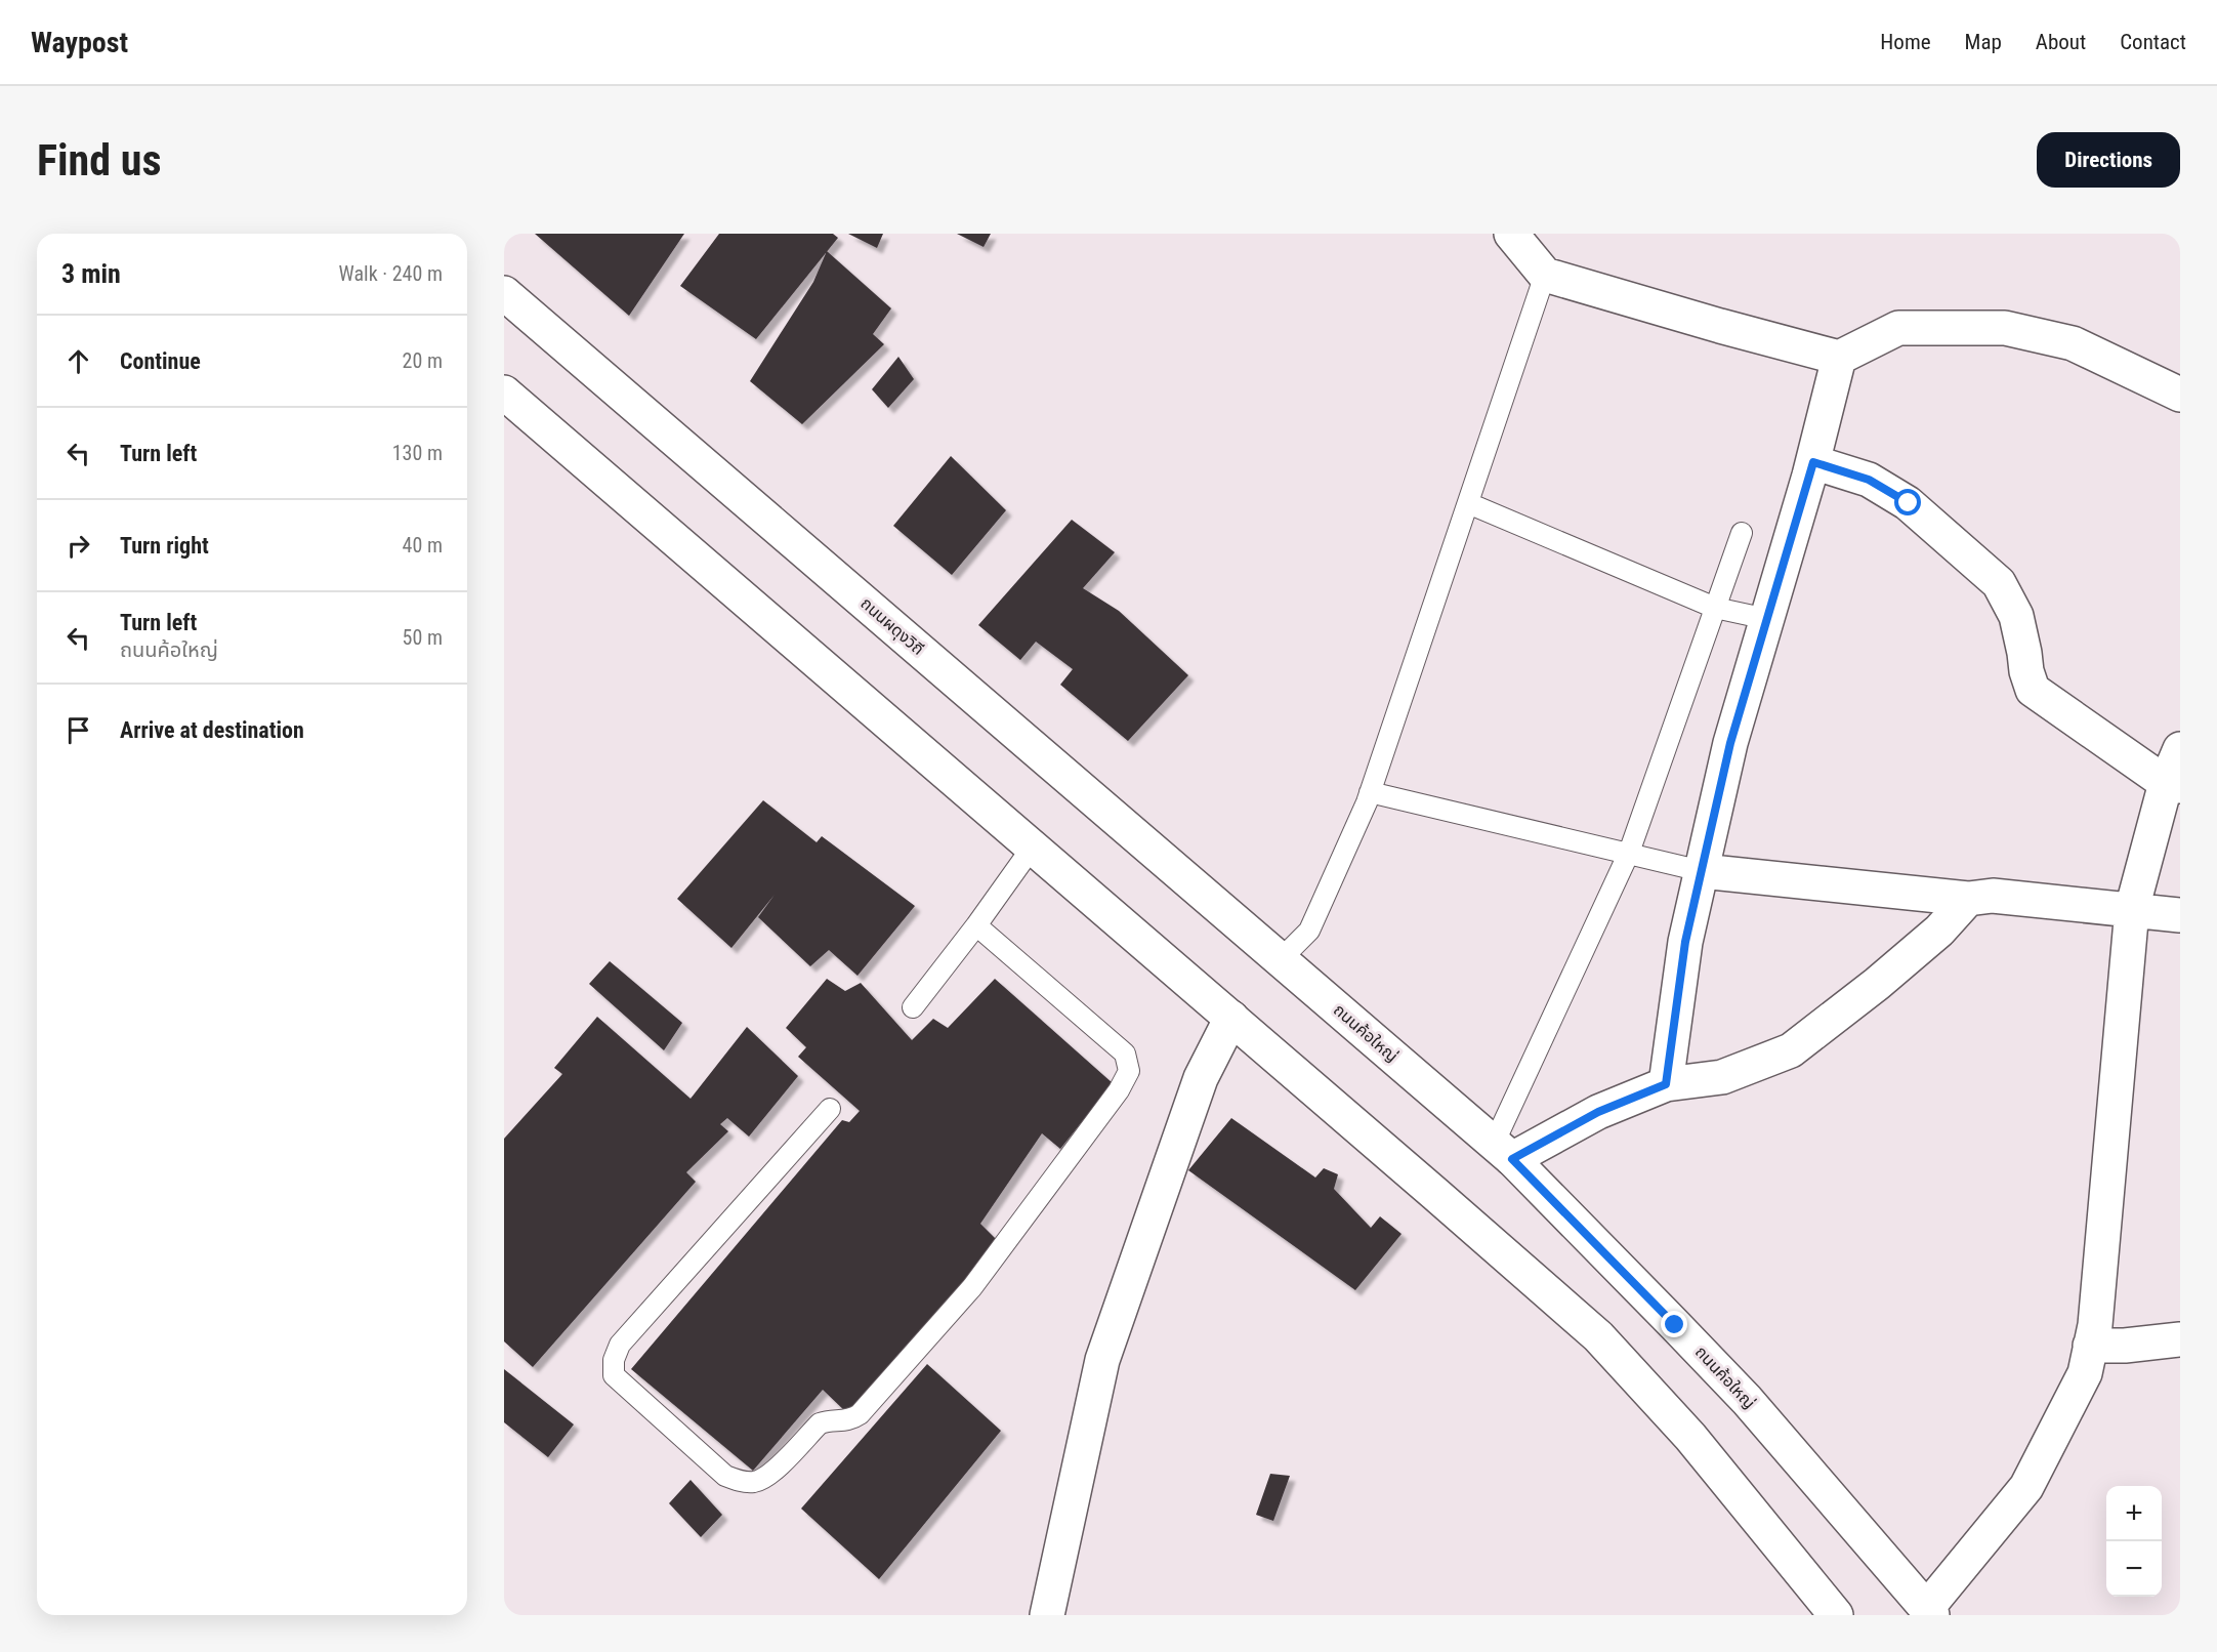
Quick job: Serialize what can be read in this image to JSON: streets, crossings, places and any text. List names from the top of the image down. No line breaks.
{"streets":{"street":["ถนนผดุงวิถี","ถนนค้อใหญ่"]},"crossings":[["ถนนผดุงวิถี","ถนนค้อใหญ่"]],"page":{"header":"Waypost","nav":["Home","Map","About","Contact"],"buttons":"Directions","title":"Find us","heading":["3 min","Walk · 240 m"],"list":[["Continue","20 m"],["Turn left","130 m"],["Turn right","40 m"],["Turn left","ถนนค้อใหญ่","50 m"],"Arrive at destination"],"map_buttons":["+","−"]}}
